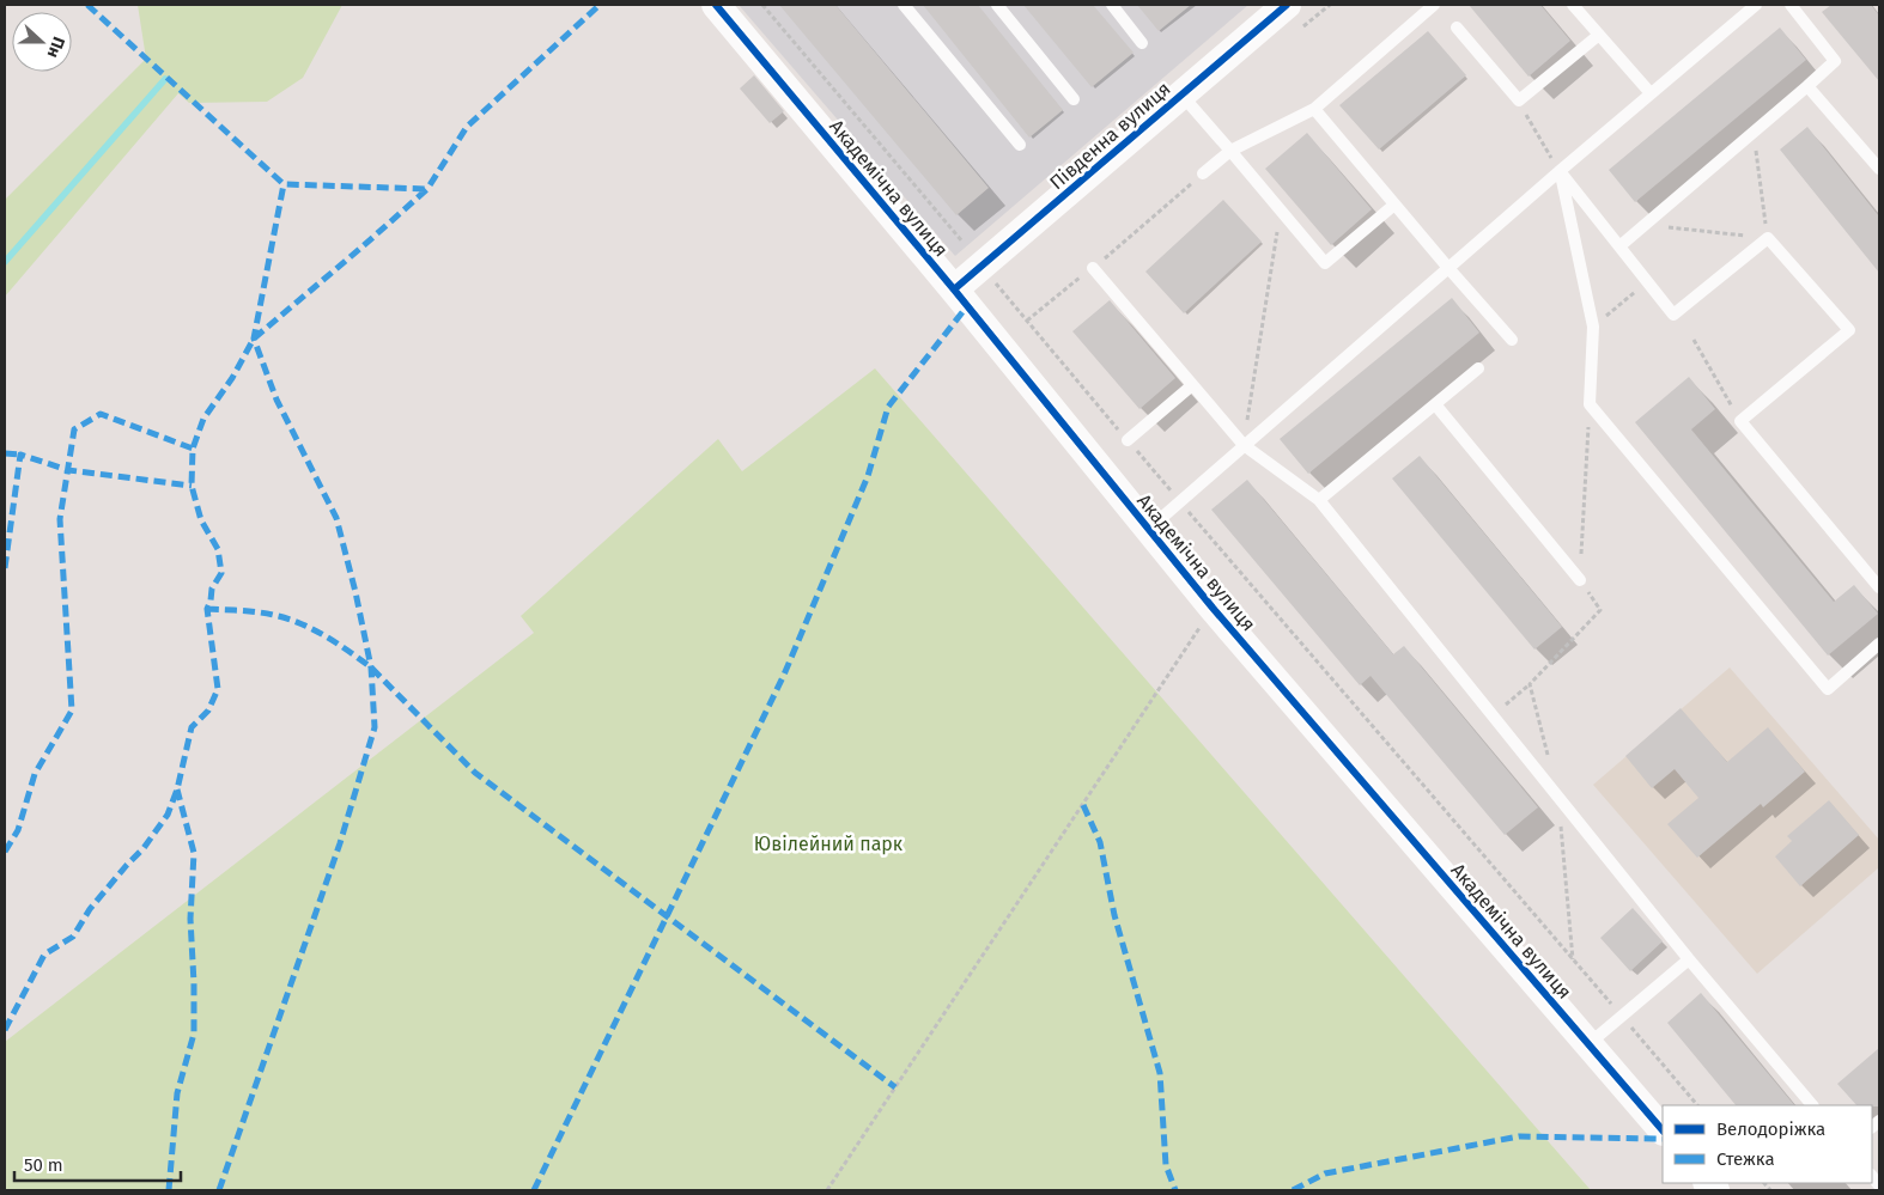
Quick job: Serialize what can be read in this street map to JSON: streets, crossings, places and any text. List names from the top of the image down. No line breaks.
{"streets":{"street":["Південна вулиця","Академічна вулиця"]},"crossings":[["Південна вулиця","Академічна вулиця"]],"parks":["Ювілейний парк"],"legend":["Велодоріжка","Стежка"],"scale_bar":"50 m","north":"right"}
